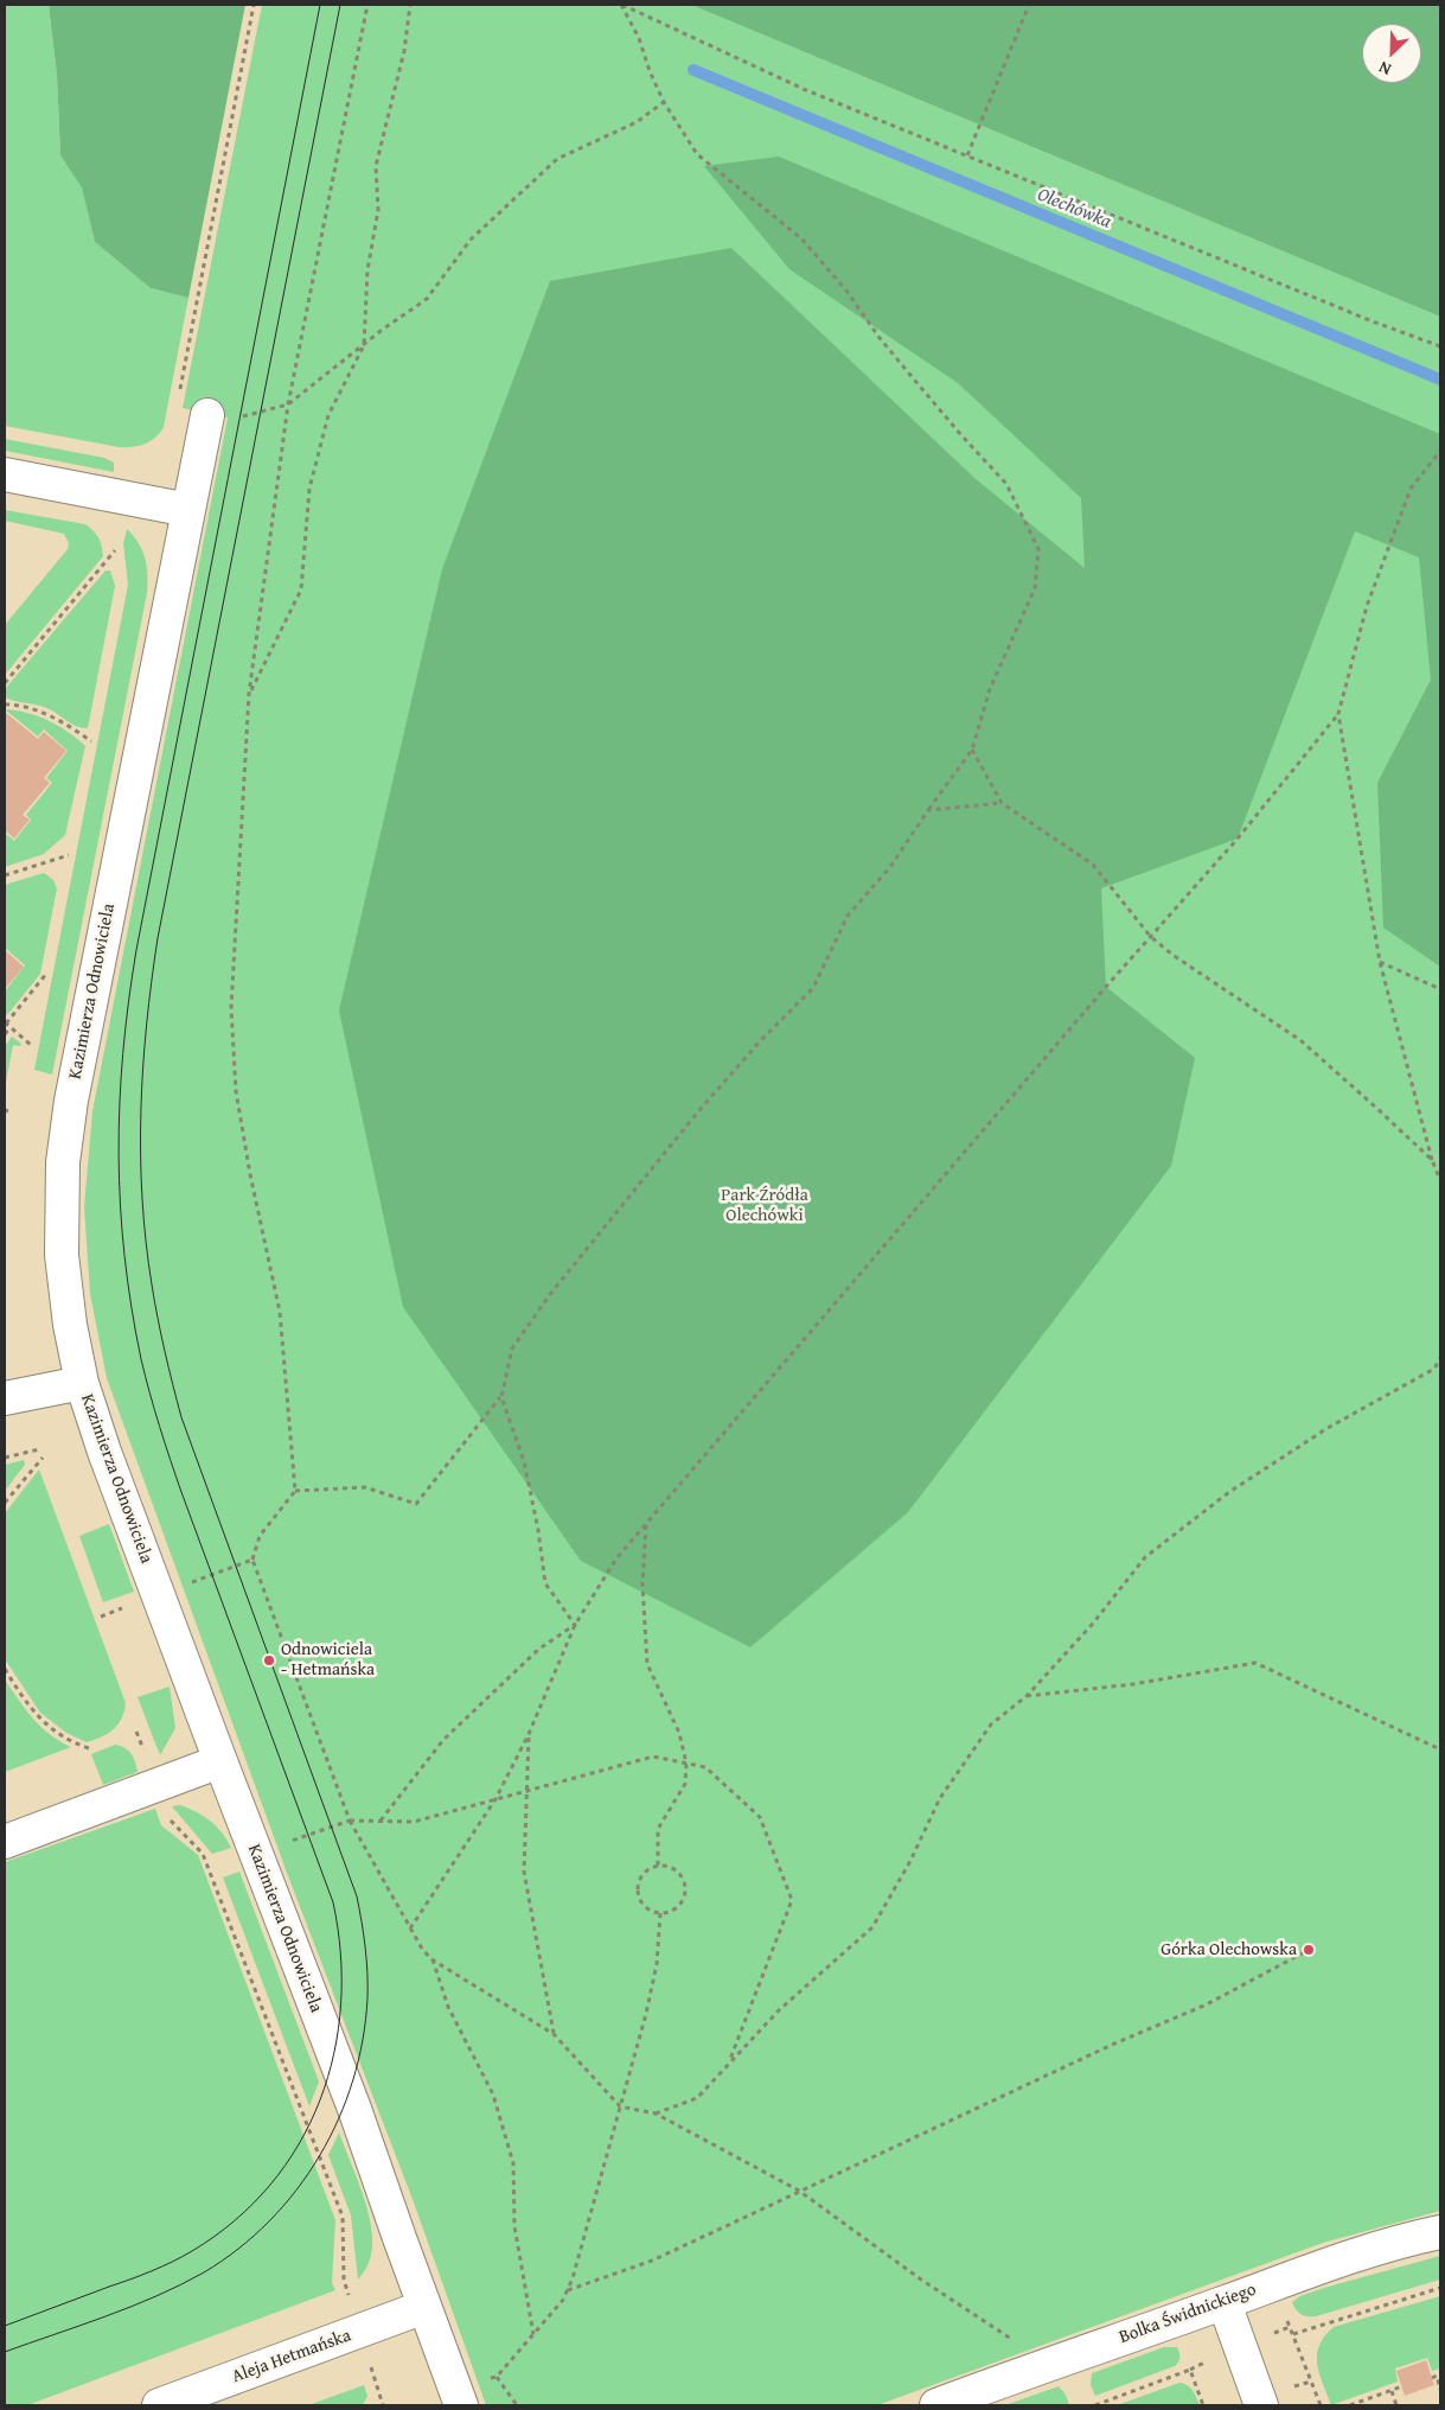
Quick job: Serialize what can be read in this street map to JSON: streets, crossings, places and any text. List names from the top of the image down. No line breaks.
{"streets":{"street":["Kazimierza Odnowiciela","Bolka Świdnickiego","Aleja Hetmańska"]},"crossings":[["Kazimierza Odnowiciela","Aleja Hetmańska"]],"water":["Olechówka"],"parks":["Park Źródła Olechówki"],"places":["Odnowiciela - Hetmańska","Górka Olechowska"],"north":"bottom left"}
